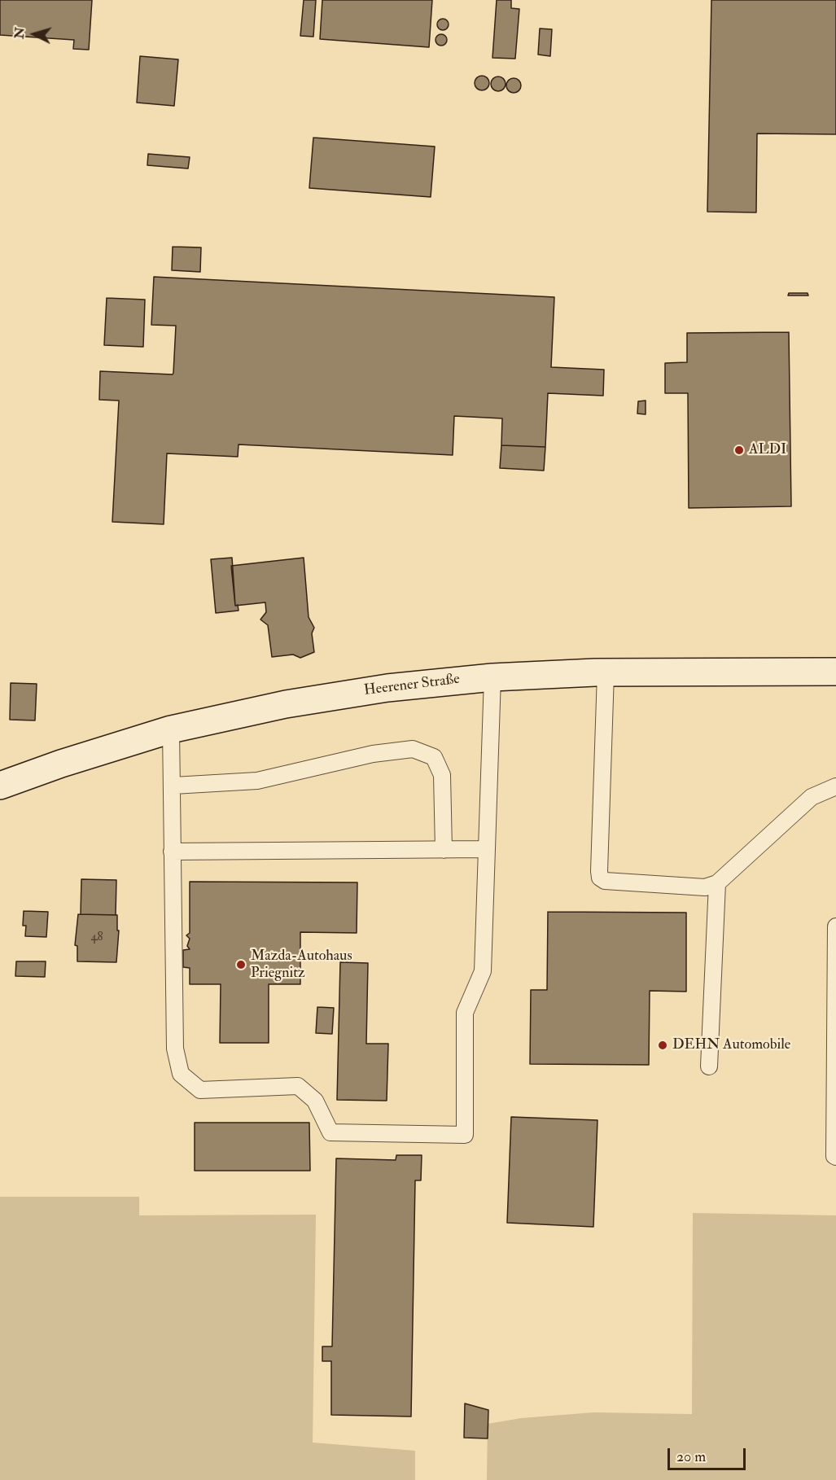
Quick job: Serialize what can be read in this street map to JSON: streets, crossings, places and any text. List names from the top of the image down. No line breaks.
{"streets":{"main road":["Heerener Straße"]},"places":["ALDI","Mazda-Autohaus Priegnitz","DEHN Automobile"],"house_numbers":["48"],"scale_bar":"20 m","north":"left"}
